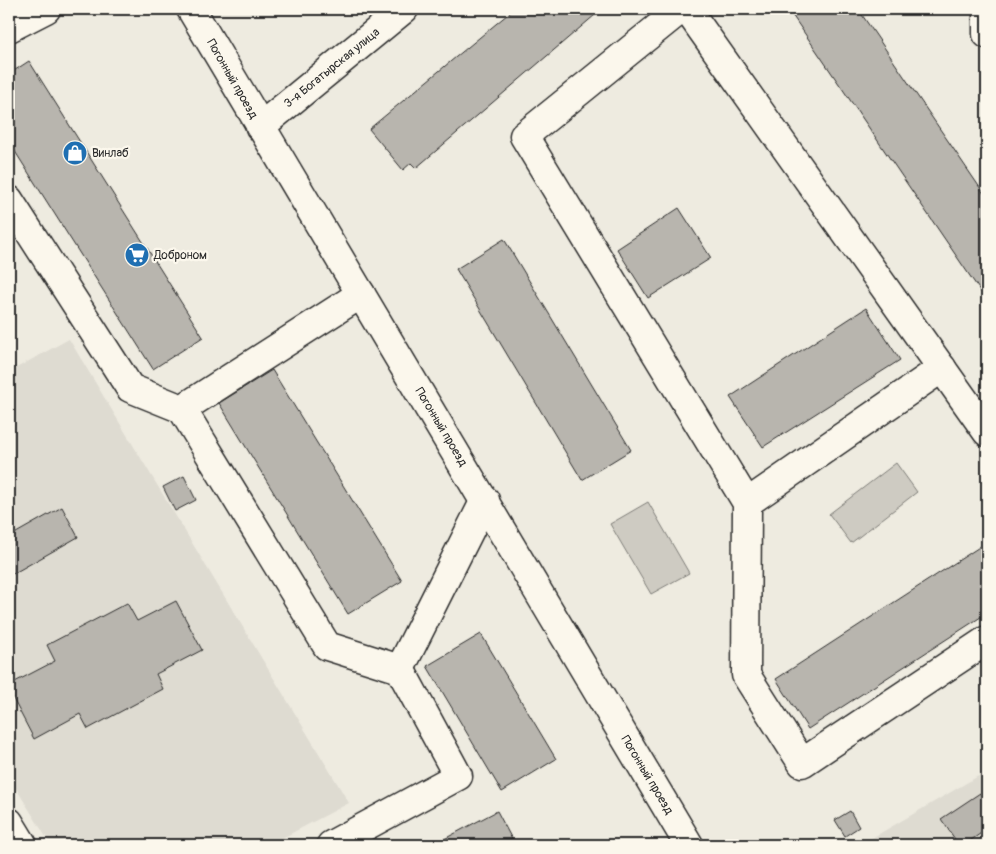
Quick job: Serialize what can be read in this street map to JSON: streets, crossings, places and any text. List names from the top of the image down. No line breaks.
{"streets":{"street":["3-я Богатырская улица","Погонный проезд"]},"crossings":[["3-я Богатырская улица","Погонный проезд"]],"places":{"shop":["Винлаб"],"supermarket":["Доброном"]}}
